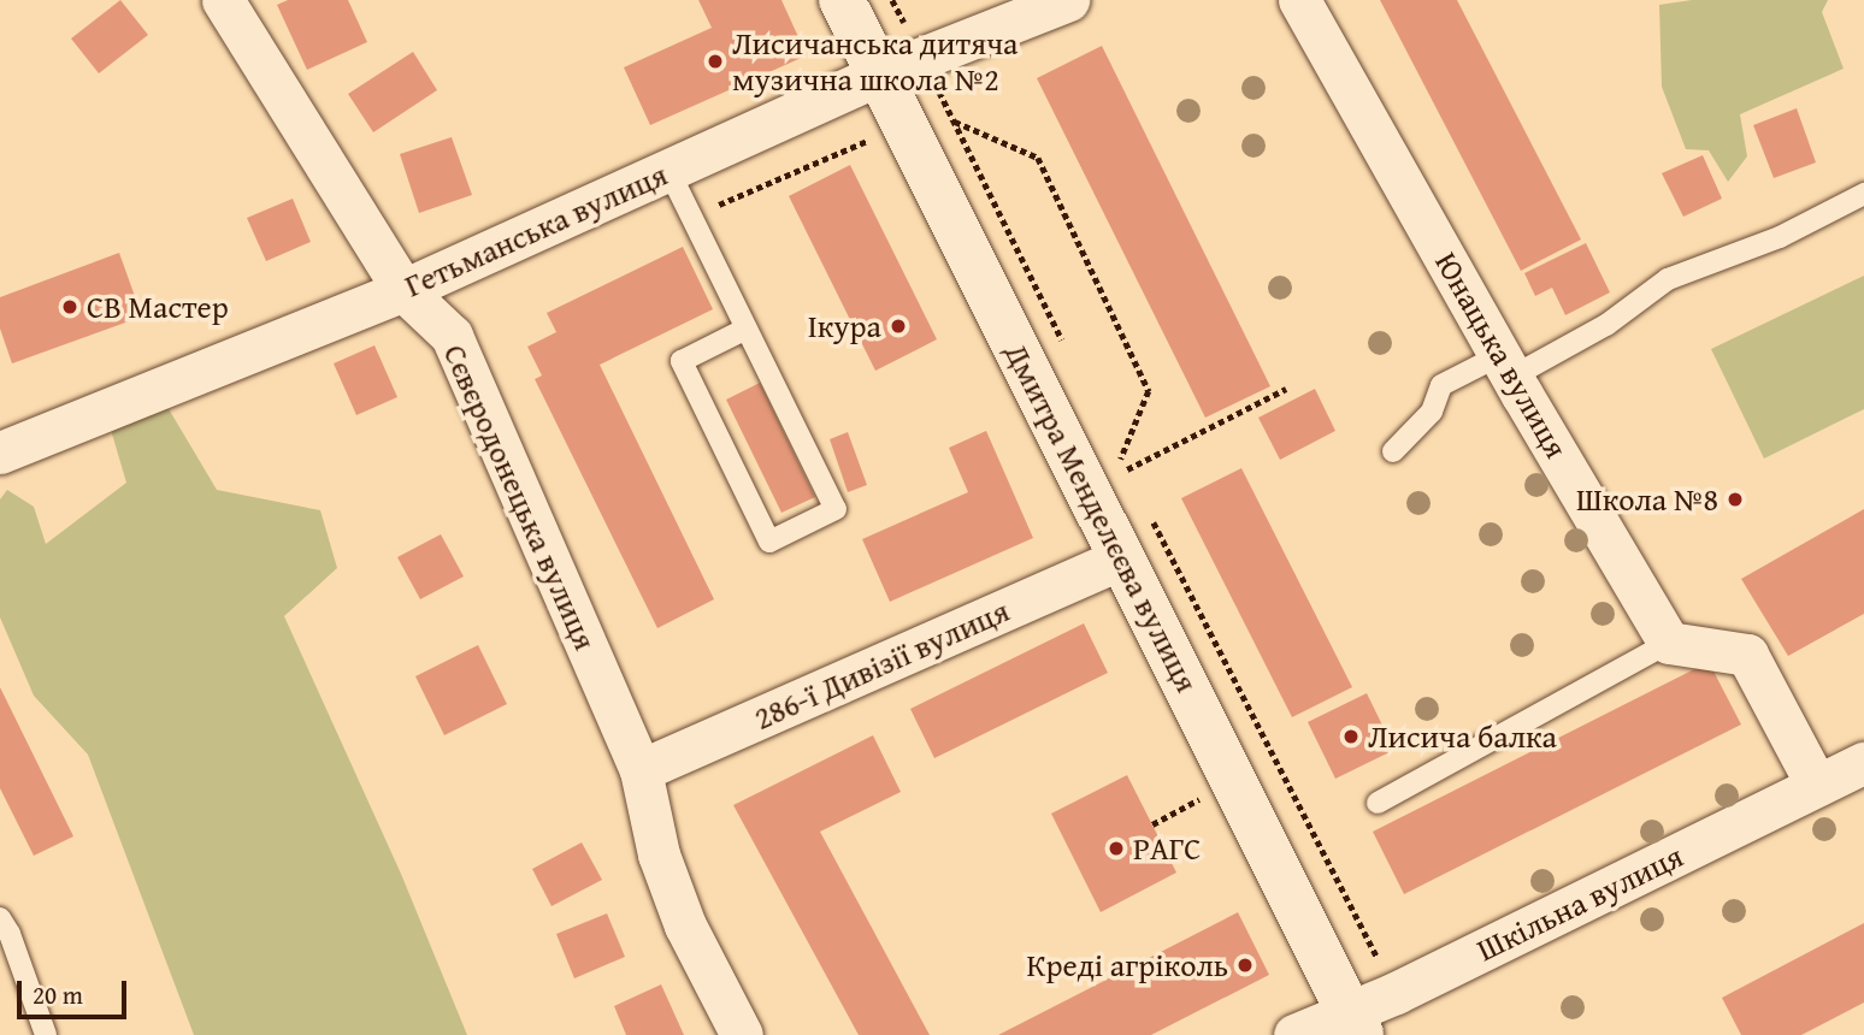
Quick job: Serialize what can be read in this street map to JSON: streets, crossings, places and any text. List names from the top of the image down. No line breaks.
{"streets":{"street":["Гетьманська вулиця","Юнацька вулиця","Сєвєродонецька вулиця","Дмитра Менделєєва вулиця","286-ї Дивізії вулиця","Шкільна вулиця"]},"crossings":[["Гетьманська вулиця","Сєвєродонецька вулиця"],["Гетьманська вулиця","Дмитра Менделєєва вулиця"],["Сєвєродонецька вулиця","286-ї Дивізії вулиця"],["Дмитра Менделєєва вулиця","286-ї Дивізії вулиця"],["Дмитра Менделєєва вулиця","Шкільна вулиця"]],"places":["Лисичанська дитяча музична школа №2","СВ Мастер","Ікура","Школа №8","Лисича балка","РАГС","Креді агріколь"],"scale_bar":"20 m"}
